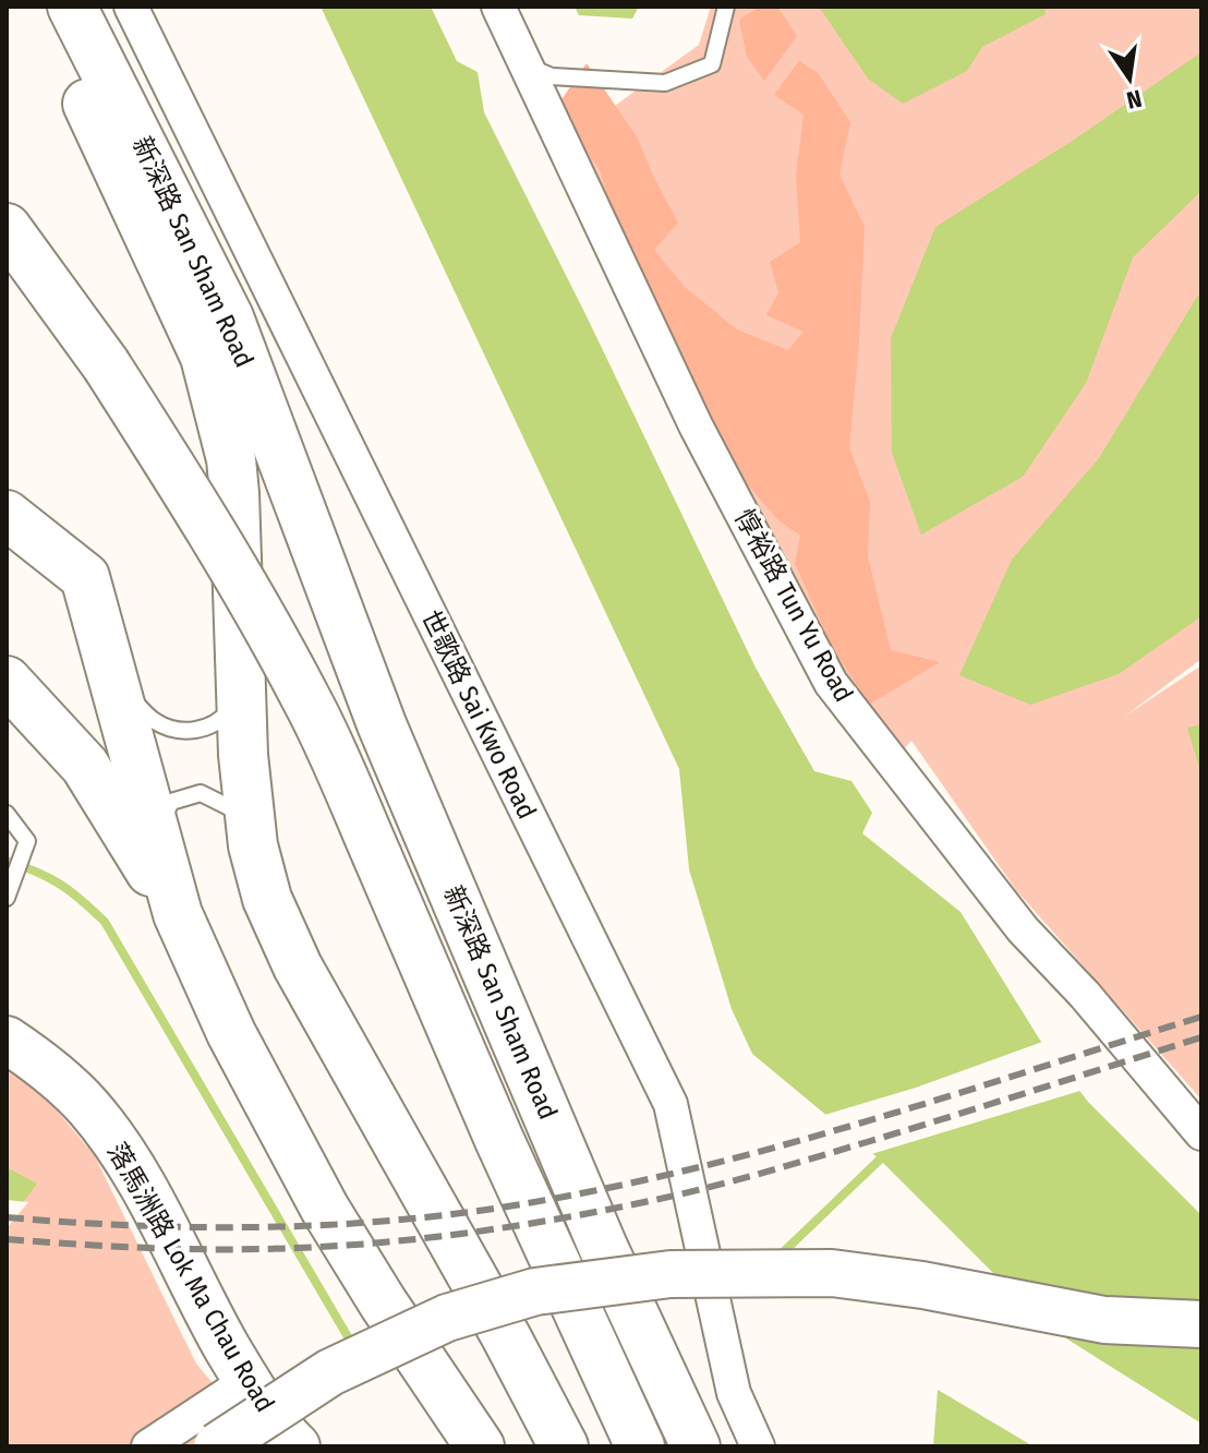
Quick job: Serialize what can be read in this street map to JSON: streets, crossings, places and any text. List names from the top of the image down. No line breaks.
{"streets":{"main road":["新深路 San Sham Road"],"street":["惇裕路 Tun Yu Road","世歌路 Sai Kwo Road","落馬洲路 Lok Ma Chau Road"]},"north":"bottom"}
